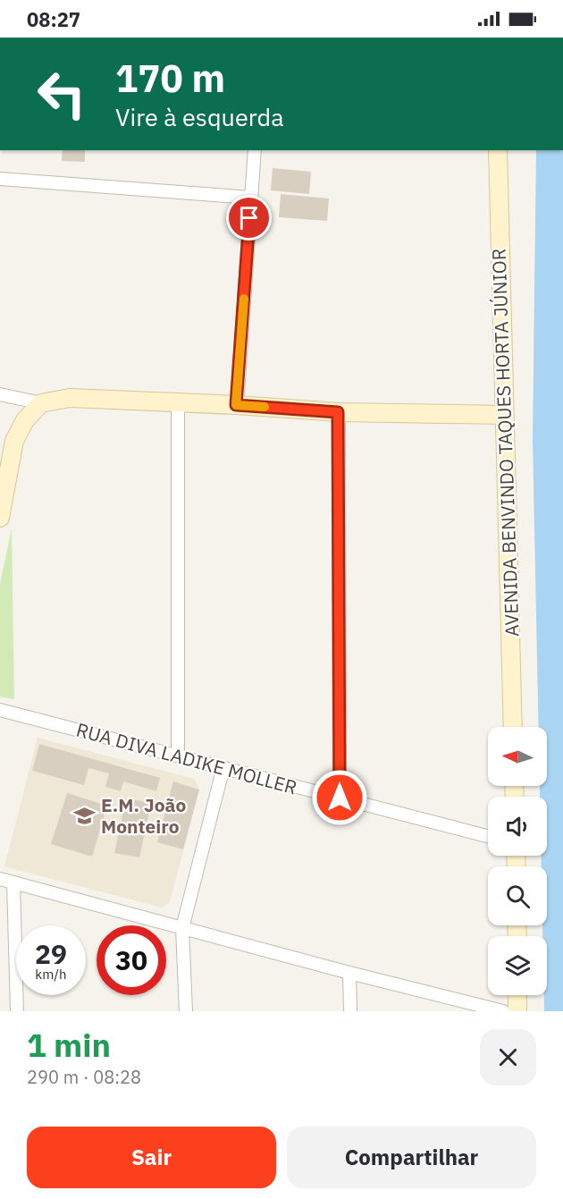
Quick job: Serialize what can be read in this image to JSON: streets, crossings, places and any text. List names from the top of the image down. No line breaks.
{"streets":{"main road":["AVENIDA BENVINDO TAQUES HORTA JÚNIOR"],"street":["RUA DIVA LADIKE MOLLER"]},"places":{"school or university":["E.M. João Monteiro"]},"north":"left","page":{"status":"08:27","turn":["170 m","Vire à esquerda"],"speed":"29 km/h","limit":"30","heading":["1 min","290 m · 08:28"],"buttons":["Sair","Compartilhar"]}}
